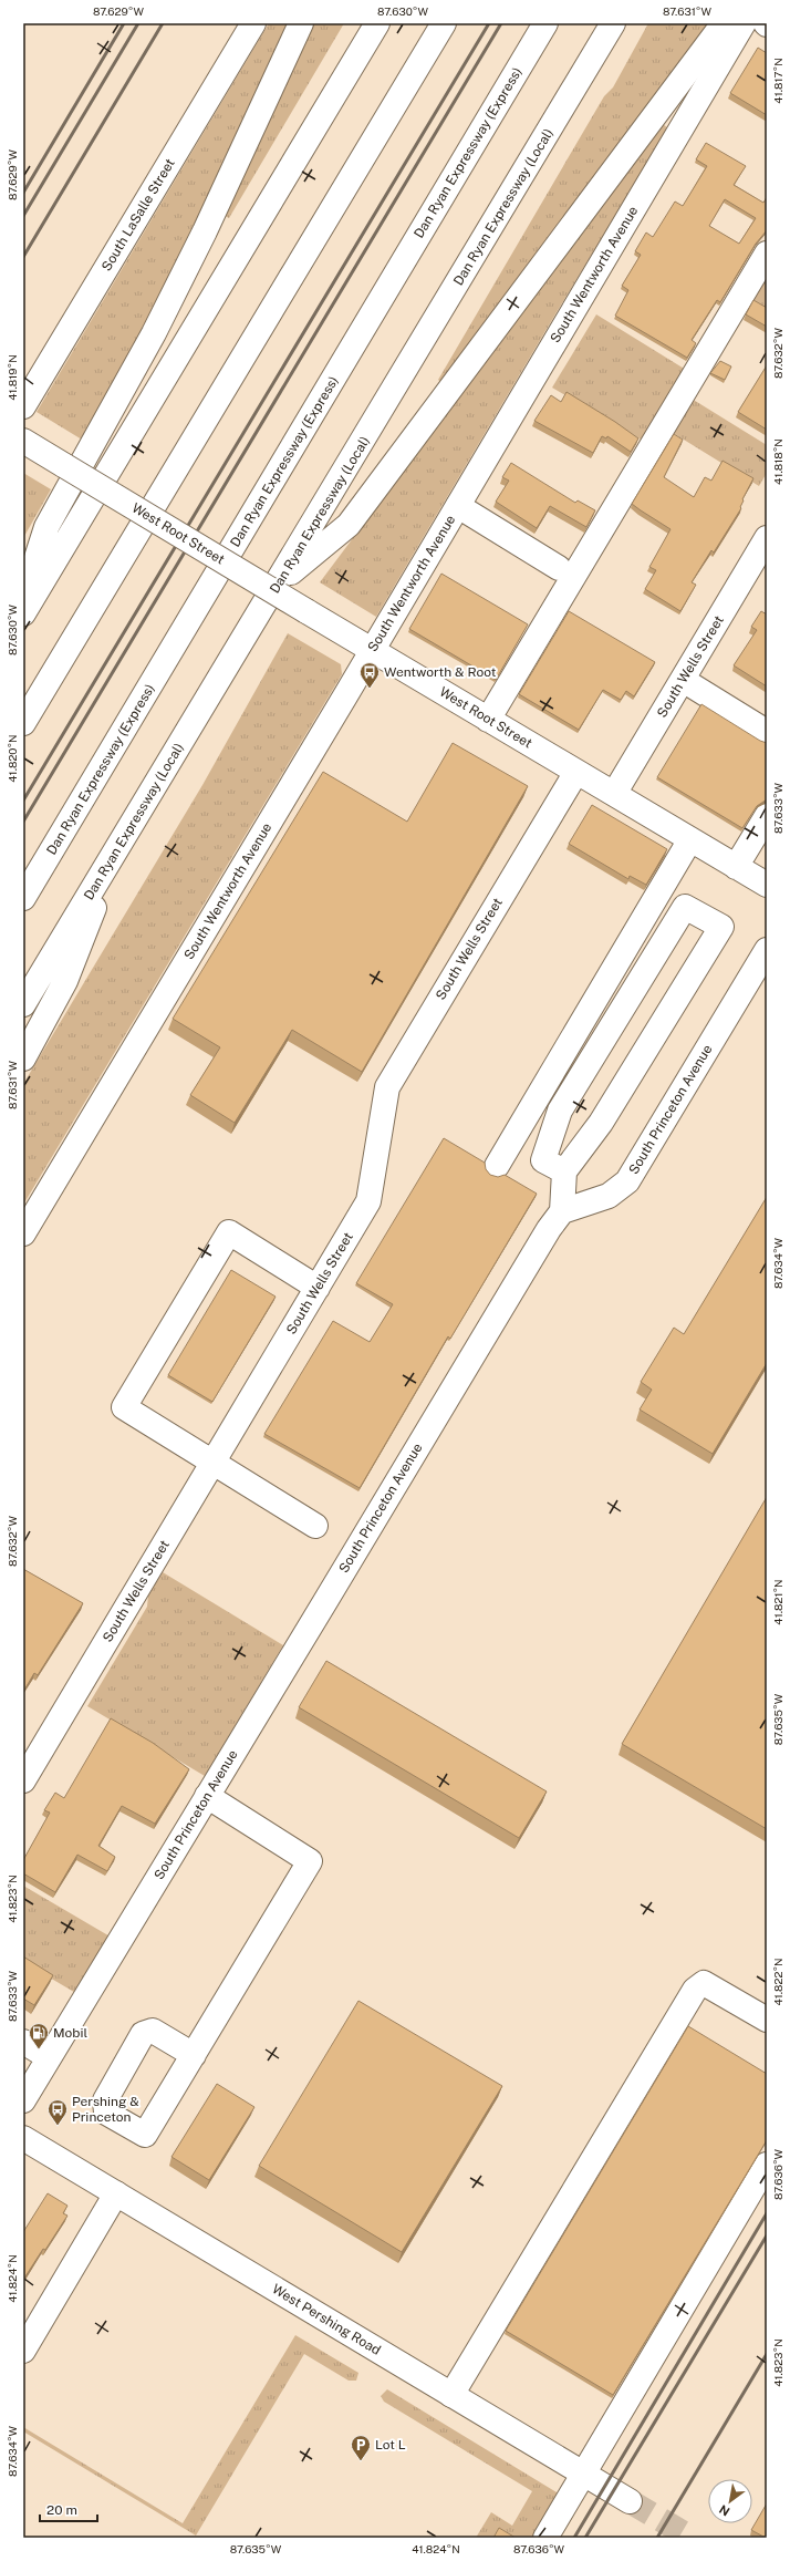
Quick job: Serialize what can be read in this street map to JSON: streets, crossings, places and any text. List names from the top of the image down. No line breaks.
{"streets":{"main road":["Dan Ryan Expressway (Express)","Dan Ryan Expressway (Local)","South LaSalle Street","South Wentworth Avenue","West Root Street","South Wells Street","South Princeton Avenue","West Pershing Road"]},"crossings":[["South Wentworth Avenue","West Root Street"],["West Root Street","South Wells Street"]],"places":{"bus stop":["Wentworth & Root","Pershing & Princeton"],"fuel station":["Mobil"],"parking":["Lot L"]},"scale_bar":"20 m","north":"bottom left","coordinates":["87.629°W","87.630°W","87.631°W","41.817°N","87.632°W","41.819°N","41.818°N","41.820°N","87.633°W","87.634°W","41.821°N","87.635°W","41.823°N","41.822°N","87.636°W","41.824°N"]}
